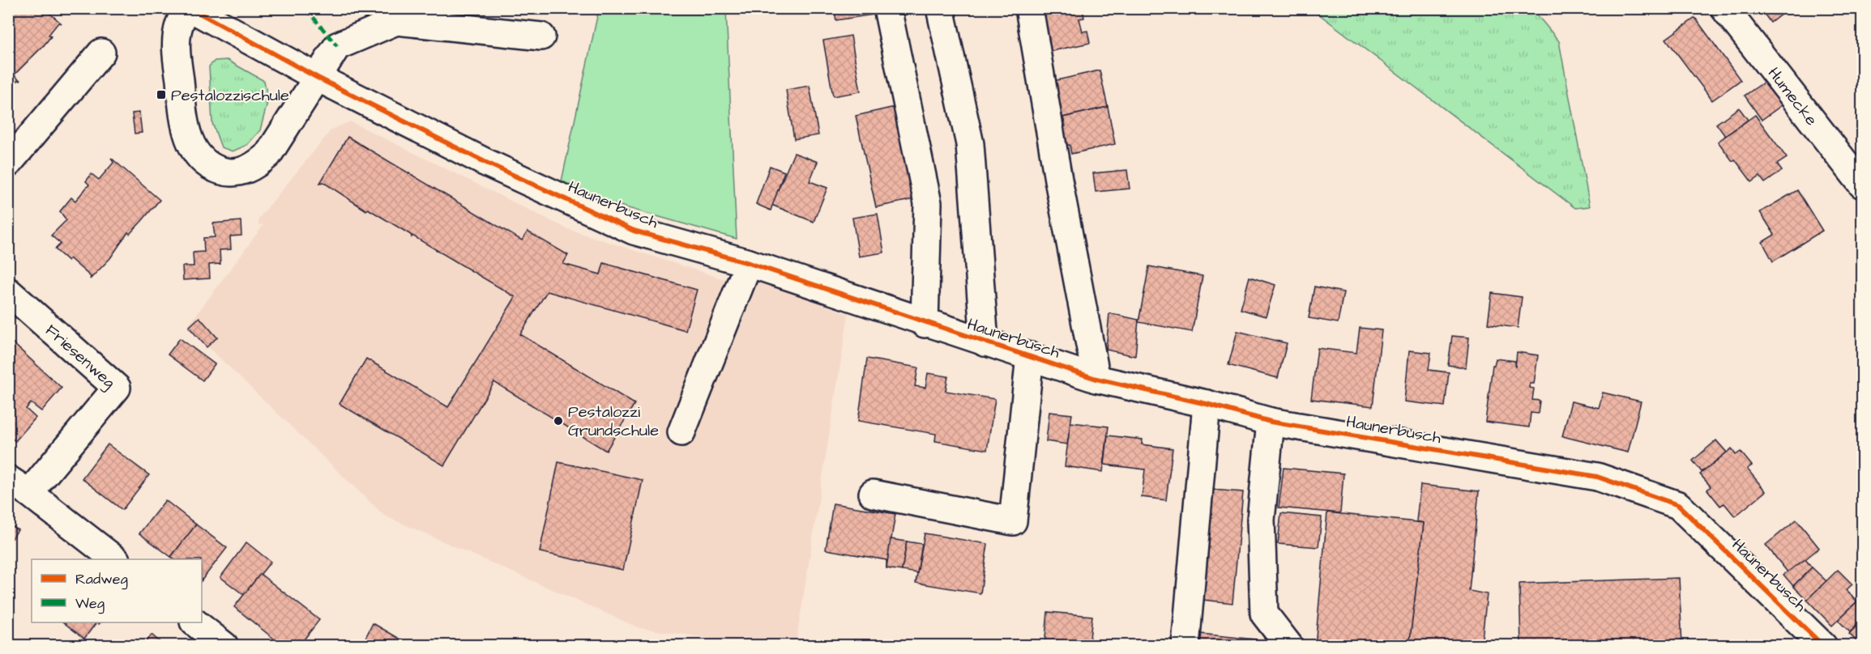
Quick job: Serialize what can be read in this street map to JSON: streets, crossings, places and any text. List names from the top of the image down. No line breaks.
{"streets":{"street":["Humecke","Haunerbusch","Friesenweg"]},"places":{"transit":["Pestalozzischule"],"other":["Pestalozzi Grundschule"]},"legend":["Radweg","Weg"]}
